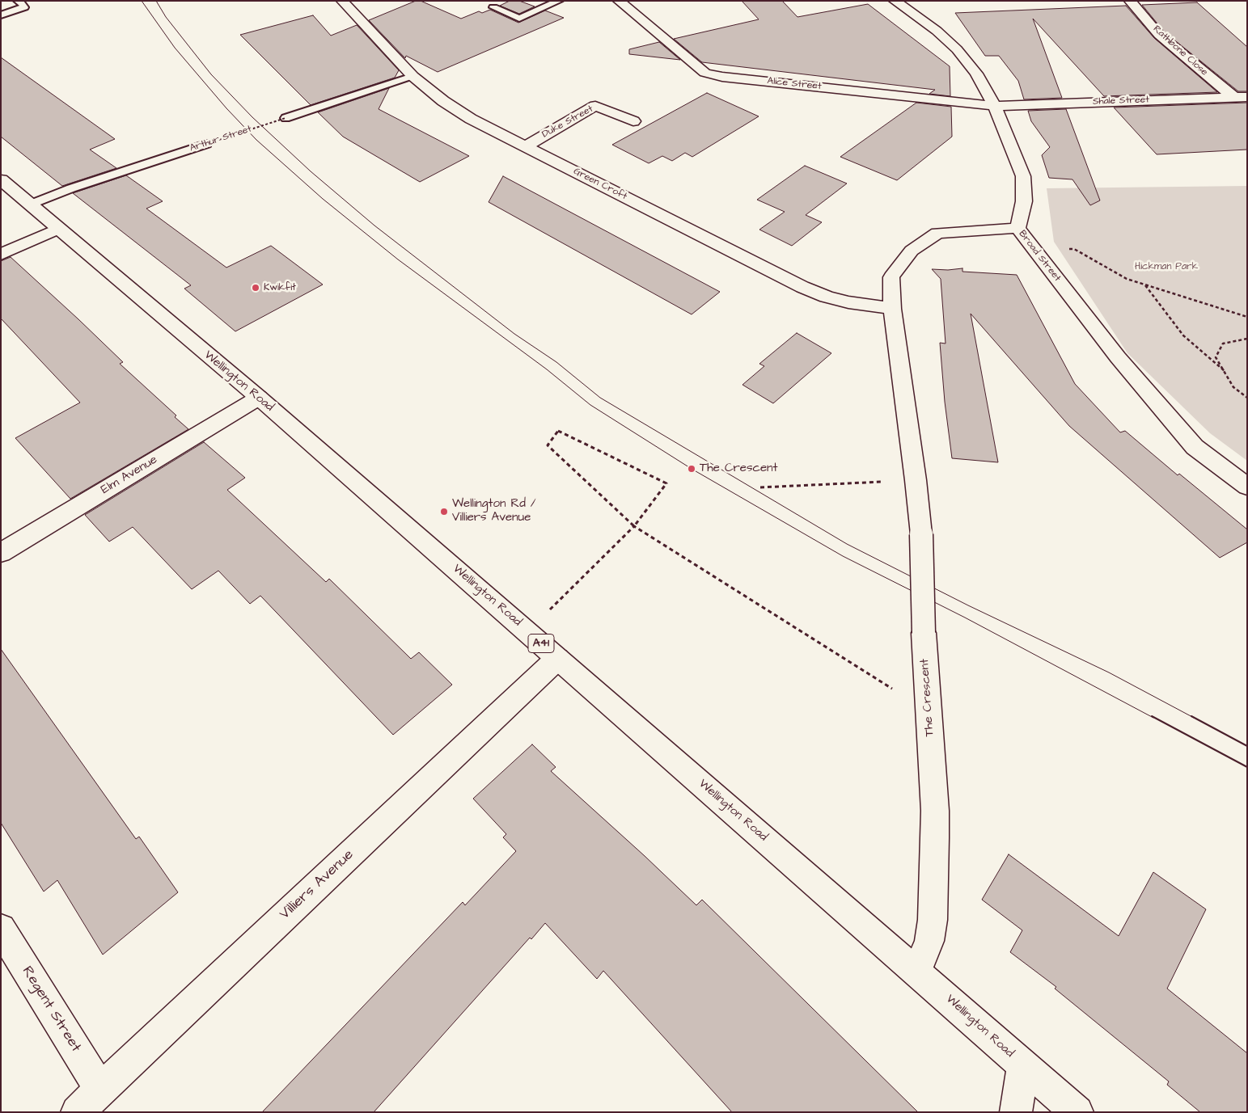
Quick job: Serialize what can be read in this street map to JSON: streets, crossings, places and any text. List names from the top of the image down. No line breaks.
{"streets":{"main road":["Rathbone Close","Alice Street","Shale Street","Duke Street","Green Croft","Broad Street","Wellington Road","Elm Avenue","A41","The Crescent","Villiers Avenue","Regent Street"],"lane":["Arthur Street"]},"crossings":[["Rathbone Close","Shale Street"],["Alice Street","Shale Street"],["Alice Street","Broad Street"],["Shale Street","Broad Street"],["Duke Street","Green Croft"],["Arthur Street","Wellington Road"],["Green Croft","The Crescent"],["Broad Street","The Crescent"],["Wellington Road","Elm Avenue"],["Wellington Road","The Crescent"],["Wellington Road","Villiers Avenue"],["Villiers Avenue","Regent Street"]],"parks":["Hickman Park"],"places":["Kwikfit","The Crescent","Wellington Rd / Villiers Avenue"]}
